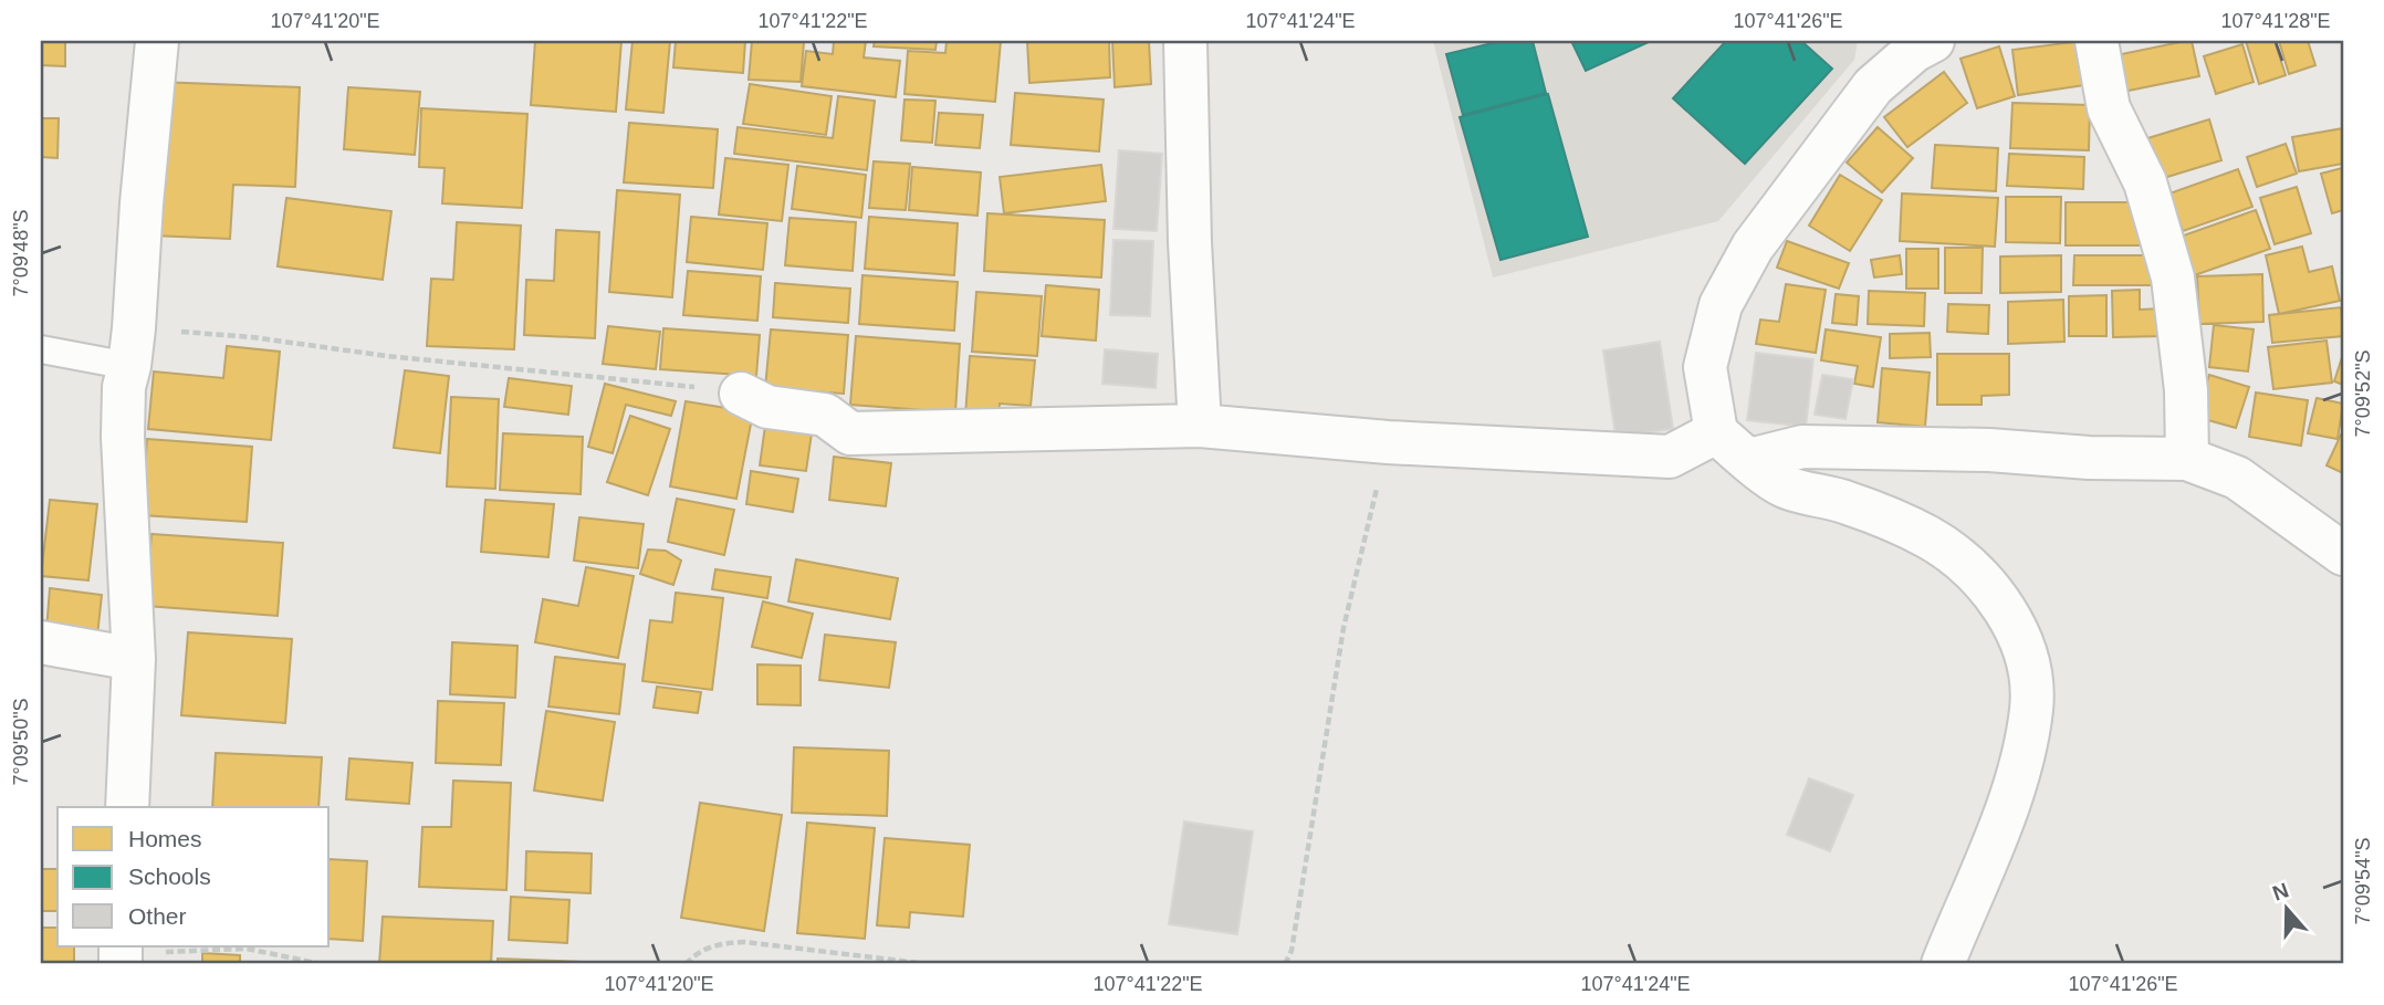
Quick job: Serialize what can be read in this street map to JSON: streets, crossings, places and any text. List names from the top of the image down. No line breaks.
{"legend":["Homes","Schools","Other"],"north":"top","coordinates":["107°41'20\"E","107°41'22\"E","107°41'24\"E","107°41'26\"E","107°41'28\"E","7°09'48\"S","7°09'52\"S","7°09'50\"S","7°09'54\"S"]}
